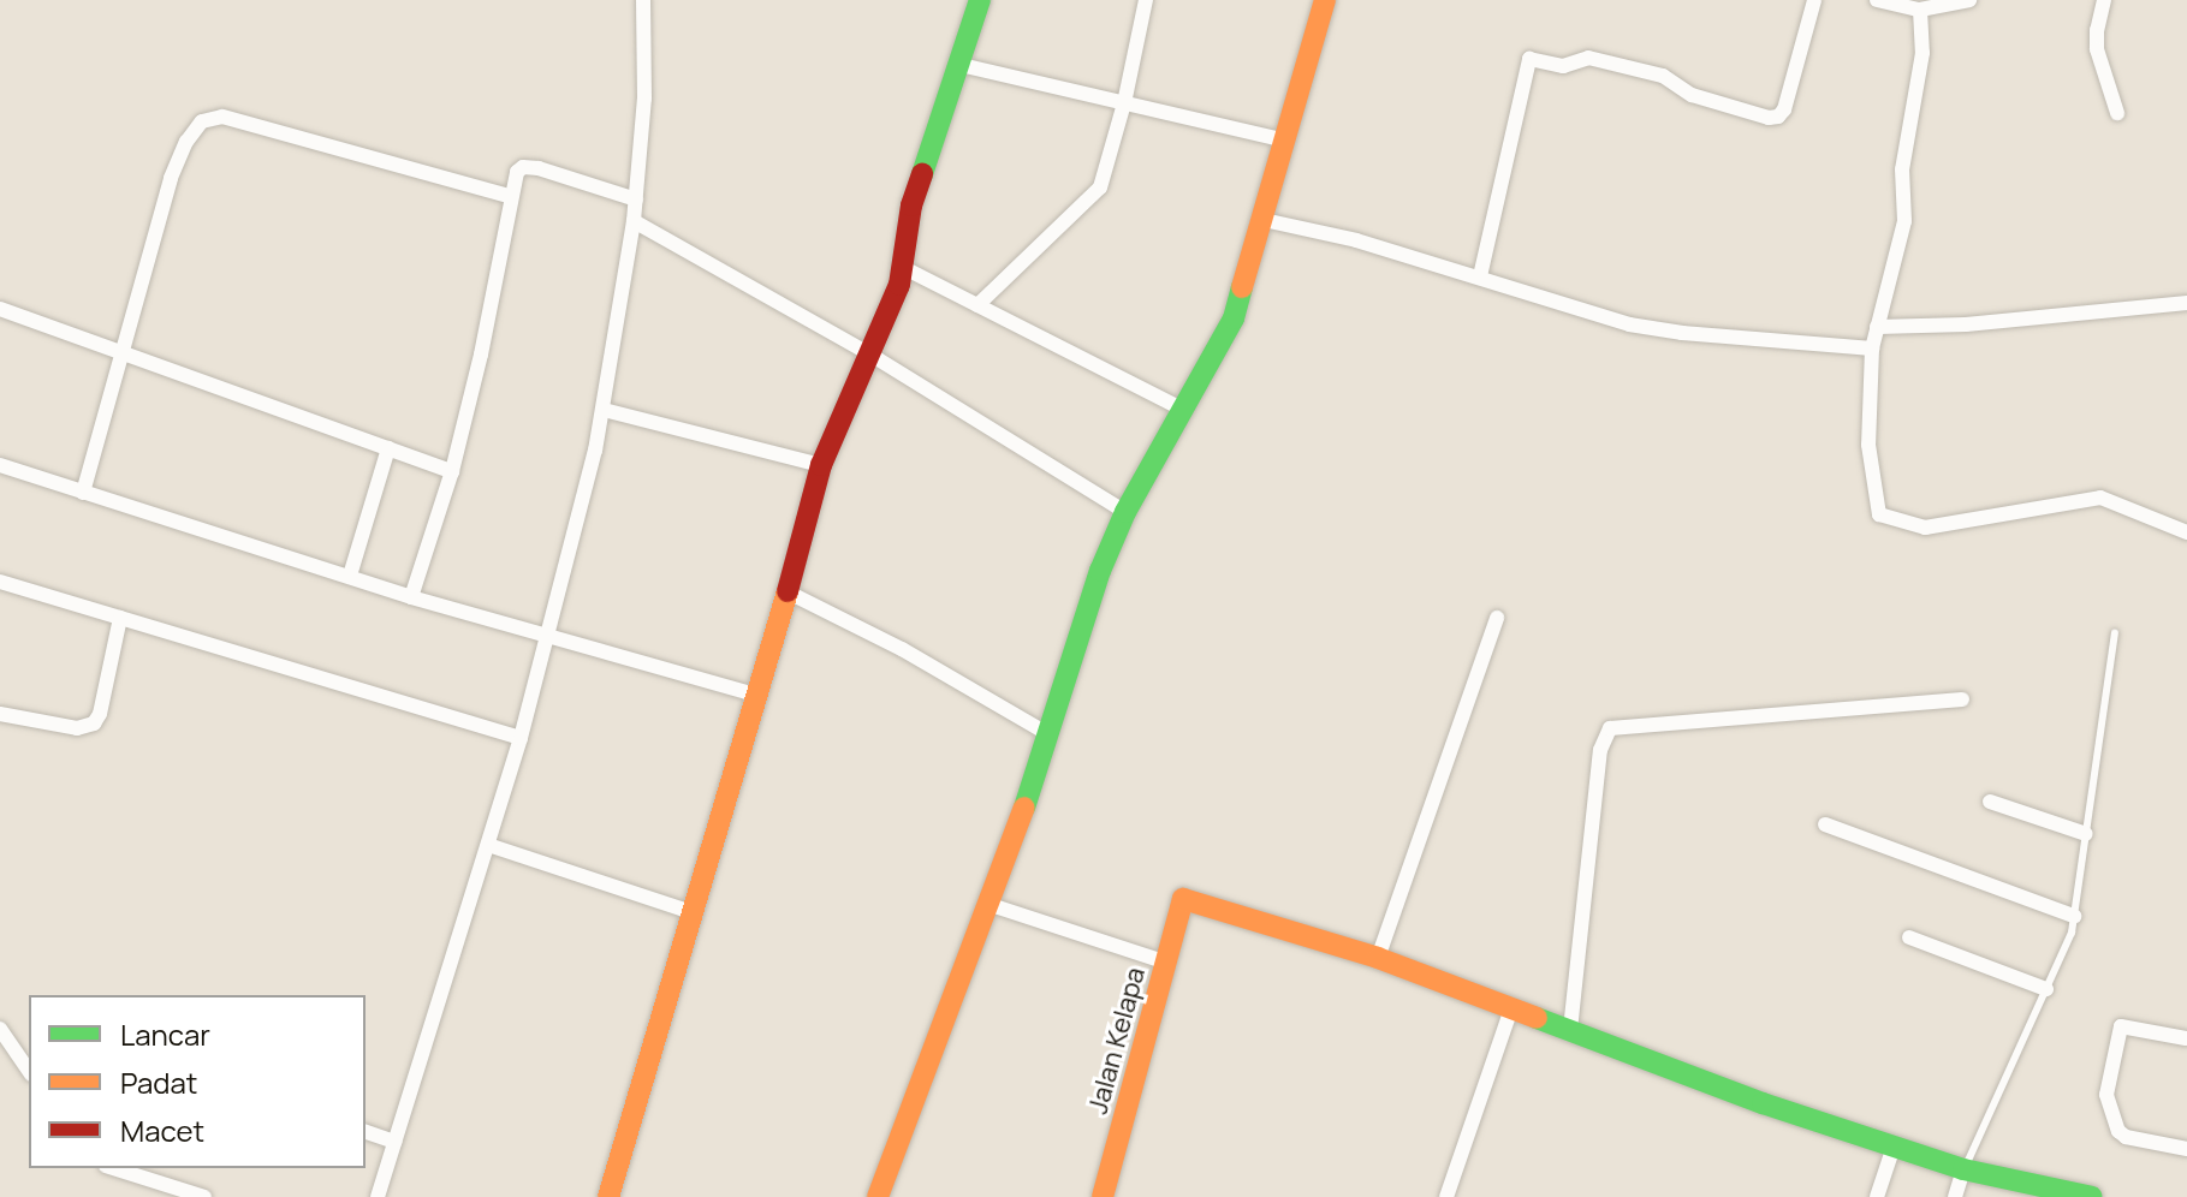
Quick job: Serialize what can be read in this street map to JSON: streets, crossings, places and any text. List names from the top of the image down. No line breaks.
{"streets":{"street":["Jalan Kelapa"]},"legend":["Lancar","Padat","Macet"]}
